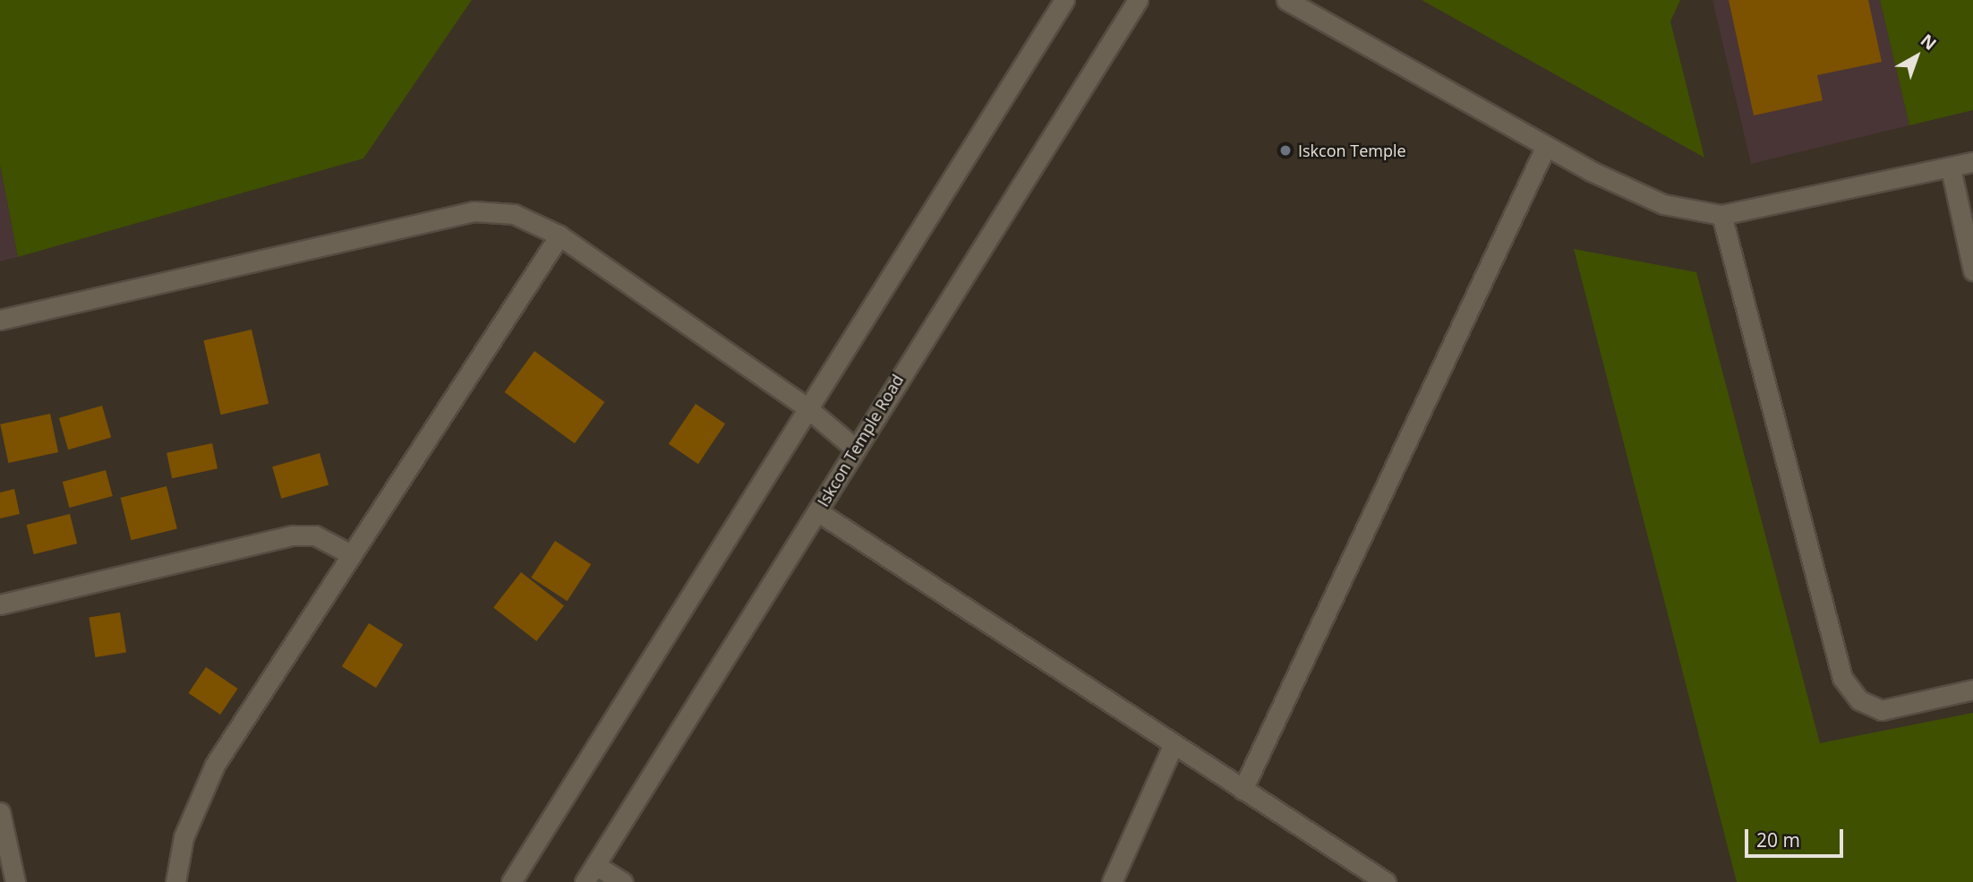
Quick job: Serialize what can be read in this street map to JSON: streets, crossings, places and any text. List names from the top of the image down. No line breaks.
{"streets":{"street":["Iskcon Temple Road"]},"places":["Iskcon Temple"],"scale_bar":"20 m","north":"top right"}
